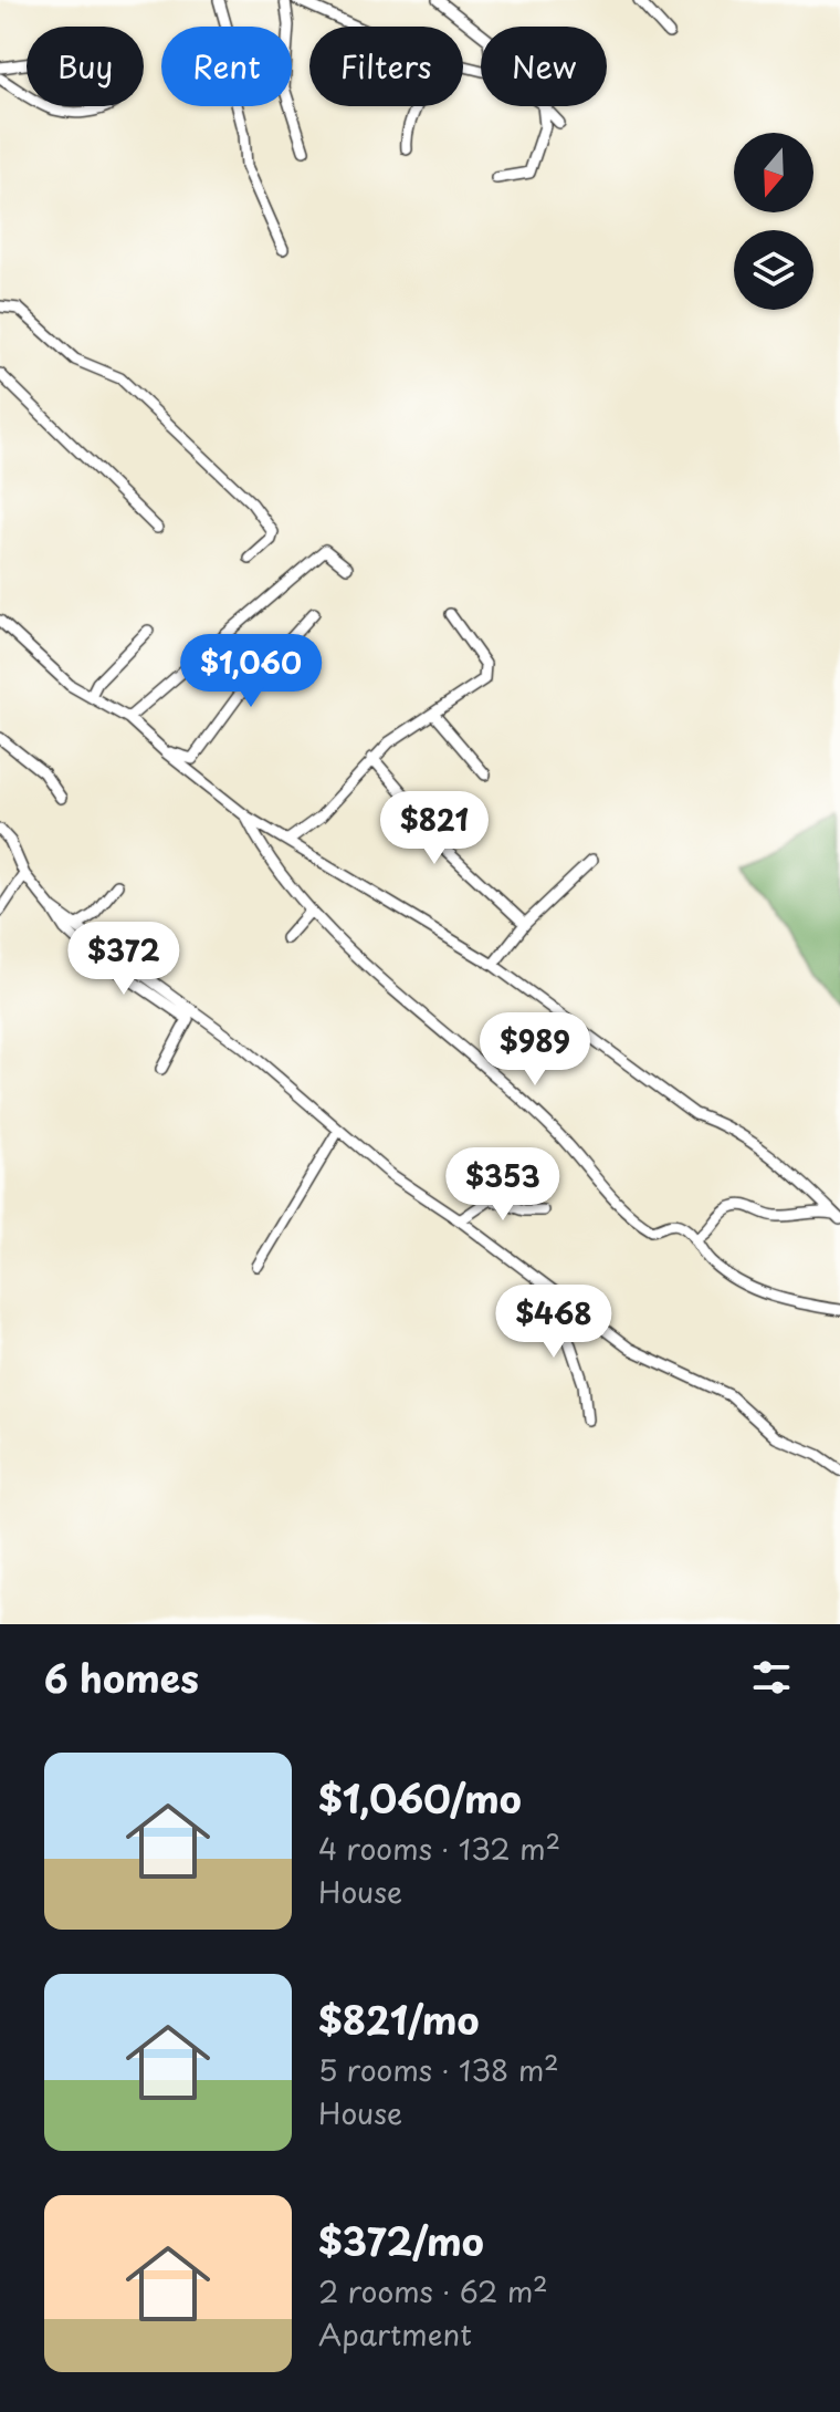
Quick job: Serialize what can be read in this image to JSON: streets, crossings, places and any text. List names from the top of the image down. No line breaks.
{"north":"bottom","page":{"chip":["Buy","Rent","Filters","New"],"price":["$1,060","$821","$372","$989","$353","$468"],"heading":"6 homes","list":[{"name":"$1,060/mo","note":"4 rooms · 132 m² · House"},{"name":"$821/mo","note":"5 rooms · 138 m² · House"},{"name":"$372/mo","note":"2 rooms · 62 m² · Apartment"}]}}
